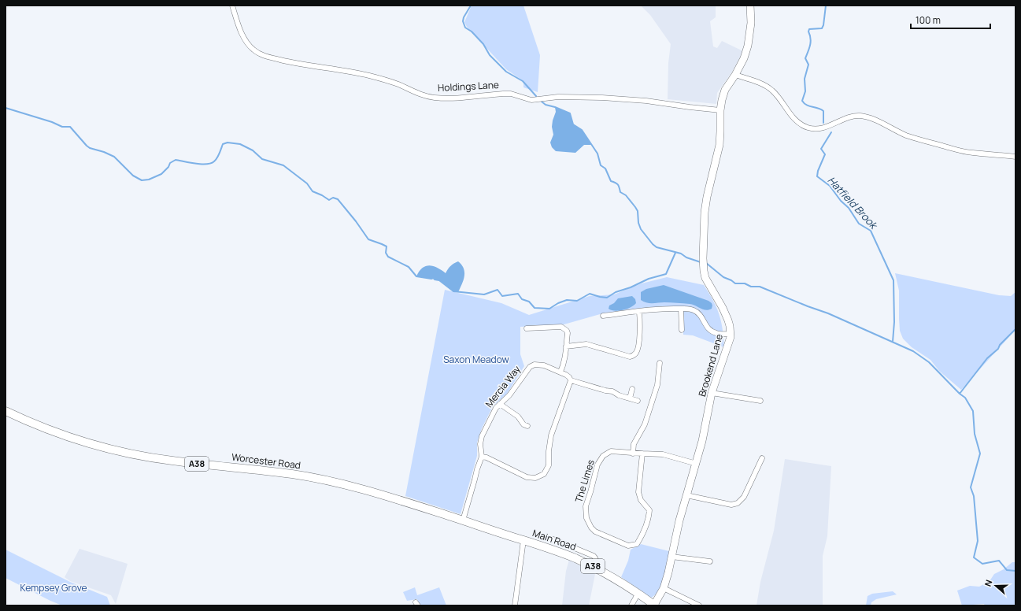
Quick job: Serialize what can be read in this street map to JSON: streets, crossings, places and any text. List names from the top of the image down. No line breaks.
{"streets":{"main road":["Worcester Road","A38","Main Road"],"street":["Holdings Lane","Brookend Lane","Mercia Way","The Limes"]},"crossings":[["Holdings Lane","Brookend Lane"],["Brookend Lane","The Limes"],["Brookend Lane","Main Road"],["Mercia Way","Worcester Road"],["Worcester Road","Main Road"]],"water":["Hatfield Brook"],"parks":["Saxon Meadow","Kempsey Grove"],"scale_bar":"100 m","north":"left"}
